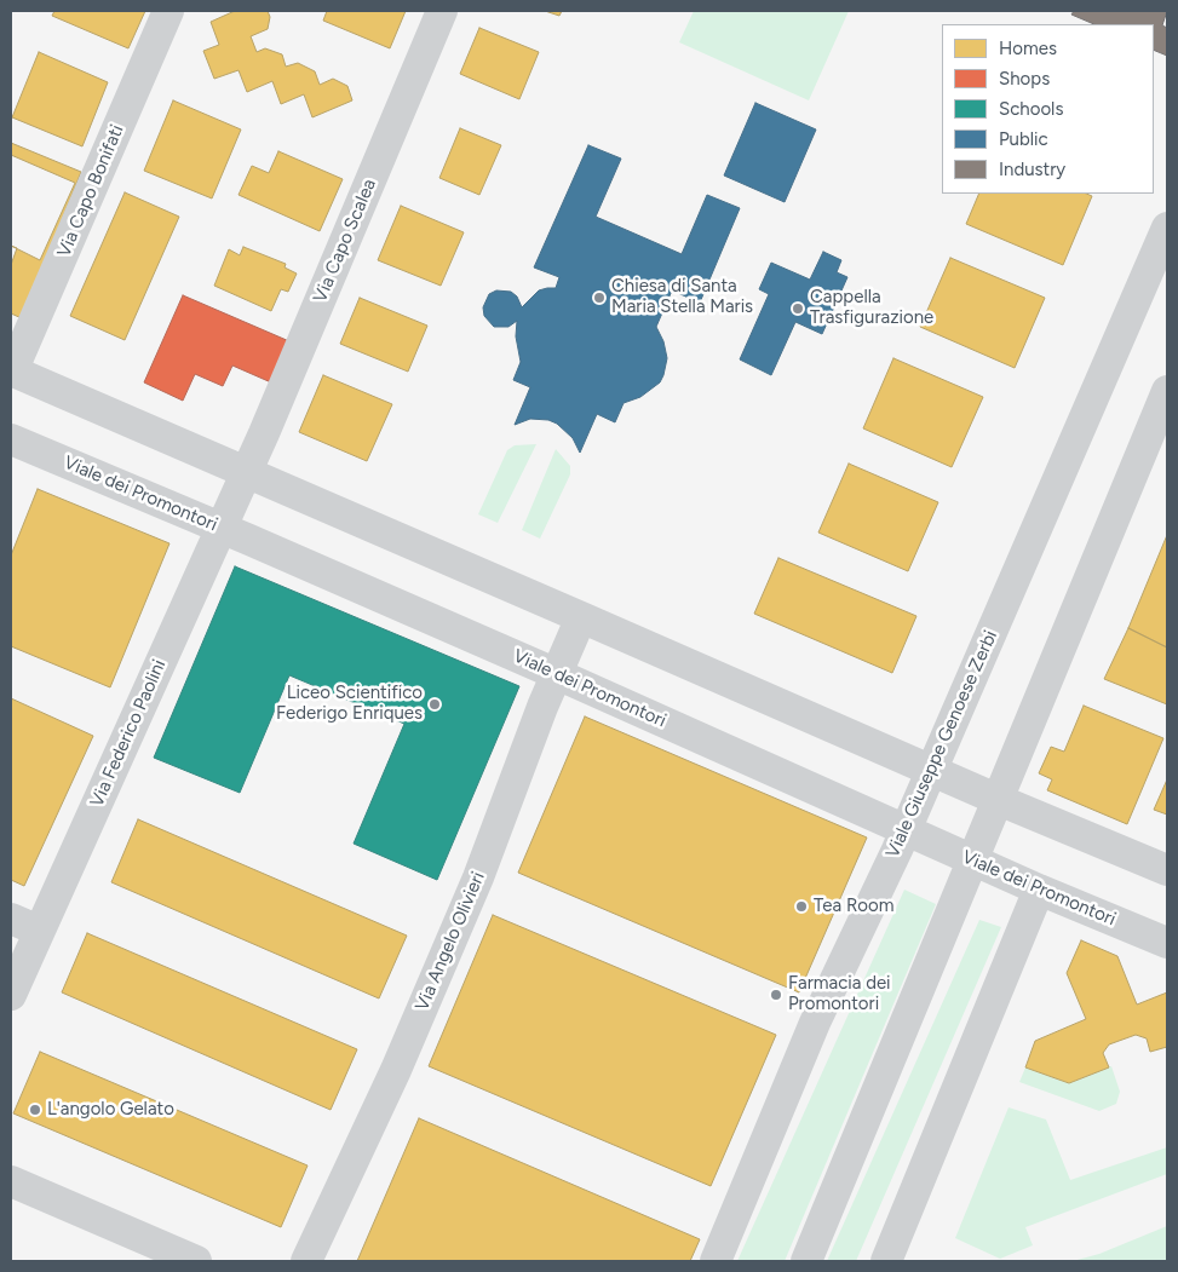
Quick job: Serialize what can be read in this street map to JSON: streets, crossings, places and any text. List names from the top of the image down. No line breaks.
{"streets":{"street":["Via Capo Bonifati","Via Capo Scalea","Viale dei Promontori","Via Federico Paolini","Viale Giuseppe Genoese Zerbi","Via Angelo Olivieri"]},"crossings":[["Via Capo Scalea","Via Federico Paolini"],["Viale dei Promontori","Via Federico Paolini"],["Viale dei Promontori","Viale Giuseppe Genoese Zerbi"],["Viale dei Promontori","Via Angelo Olivieri"]],"places":["Chiesa di Santa Maria Stella Maris","Cappella Trasfigurazione","Liceo Scientifico Federigo Enriques","Tea Room","Farmacia dei Promontori","L'angolo Gelato"],"legend":["Homes","Shops","Schools","Public","Industry"]}
